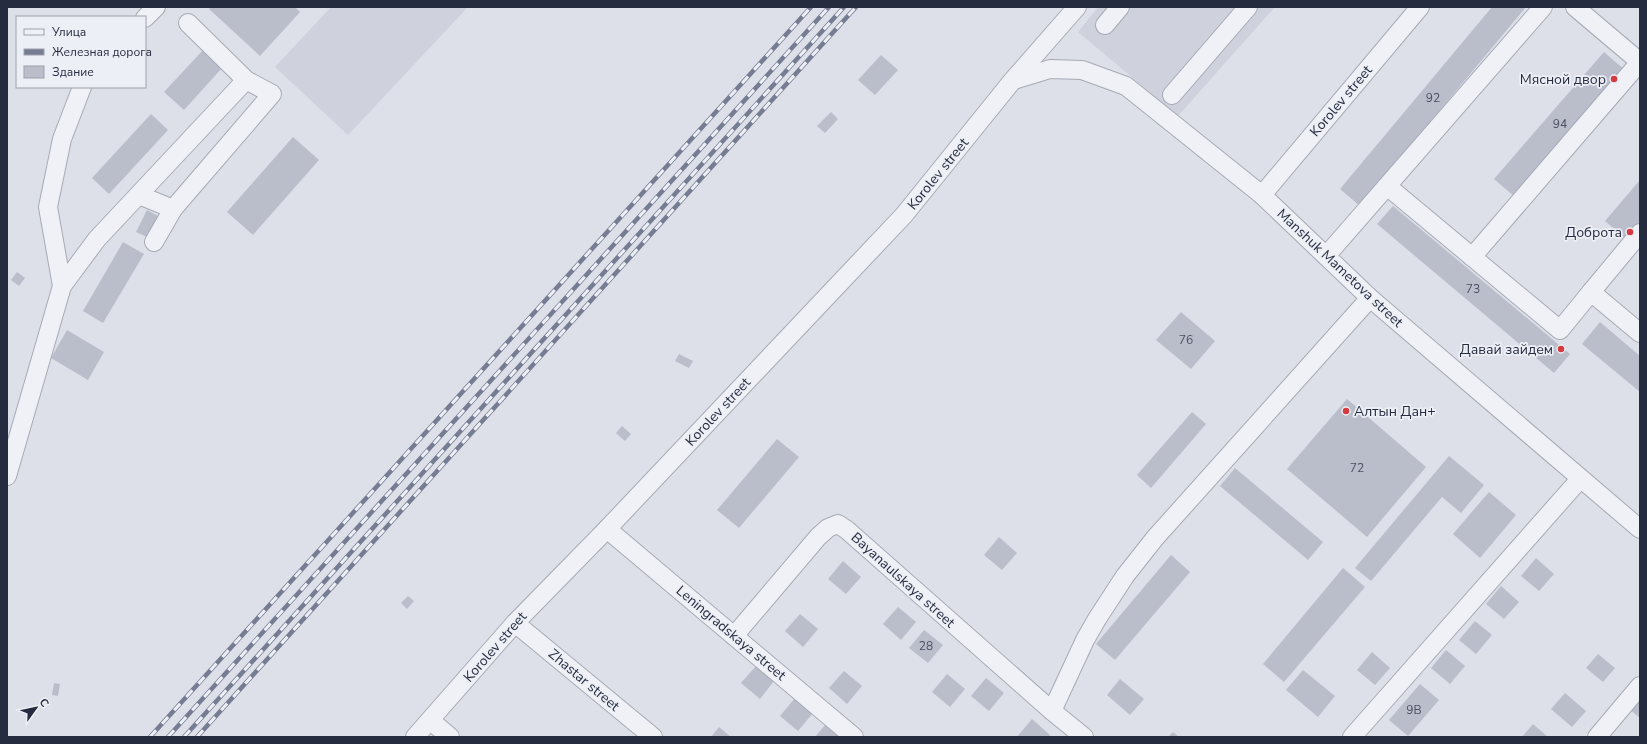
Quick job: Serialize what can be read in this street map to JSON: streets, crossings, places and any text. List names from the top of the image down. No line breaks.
{"streets":{"street":["Korolev street","Manshuk Mametova street","Bayanaulskaya street","Leningradskaya street","Zhastar street"]},"crossings":[["Korolev street","Manshuk Mametova street"],["Korolev street","Leningradskaya street"],["Korolev street","Zhastar street"],["Bayanaulskaya street","Leningradskaya street"]],"places":["Мясной двор","Доброта","Давай зайдем","Алтын Дан+"],"house_numbers":["92","94","73","76","72","28","9В"],"legend":["Улица","Железная дорога","Здание"],"north":"top right"}
